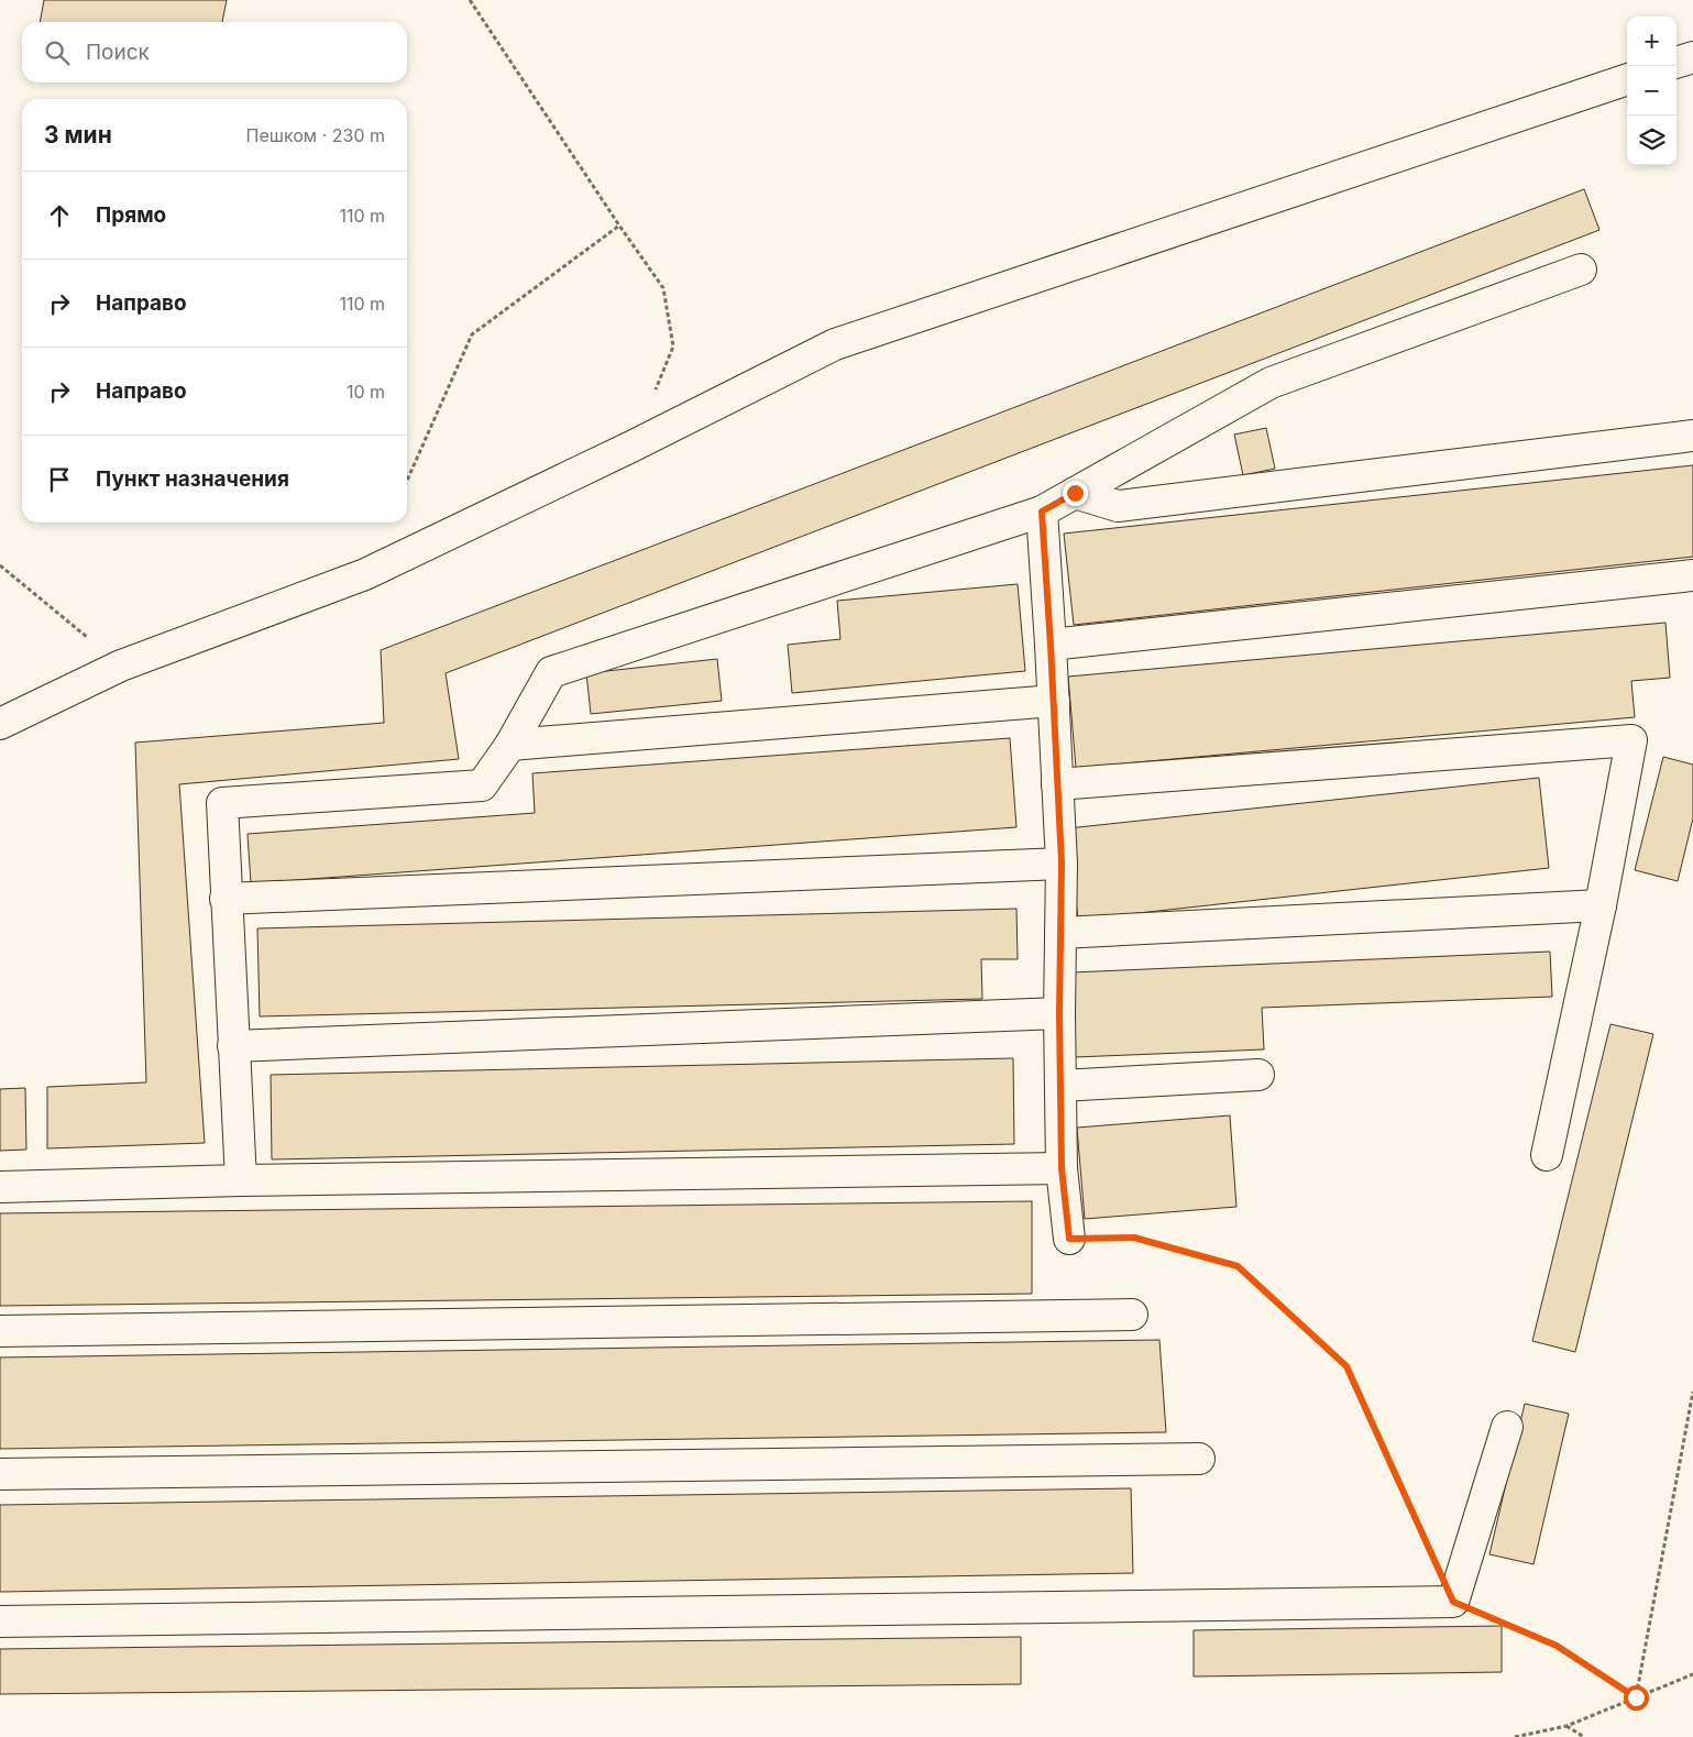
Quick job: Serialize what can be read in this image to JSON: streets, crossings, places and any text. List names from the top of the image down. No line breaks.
{"page":{"map_buttons":["+","−"],"search":"Поиск","heading":["3 мин","Пешком · 230 m"],"list":[["Прямо","110 m"],["Направо","110 m"],["Направо","10 m"],"Пункт назначения"]}}
